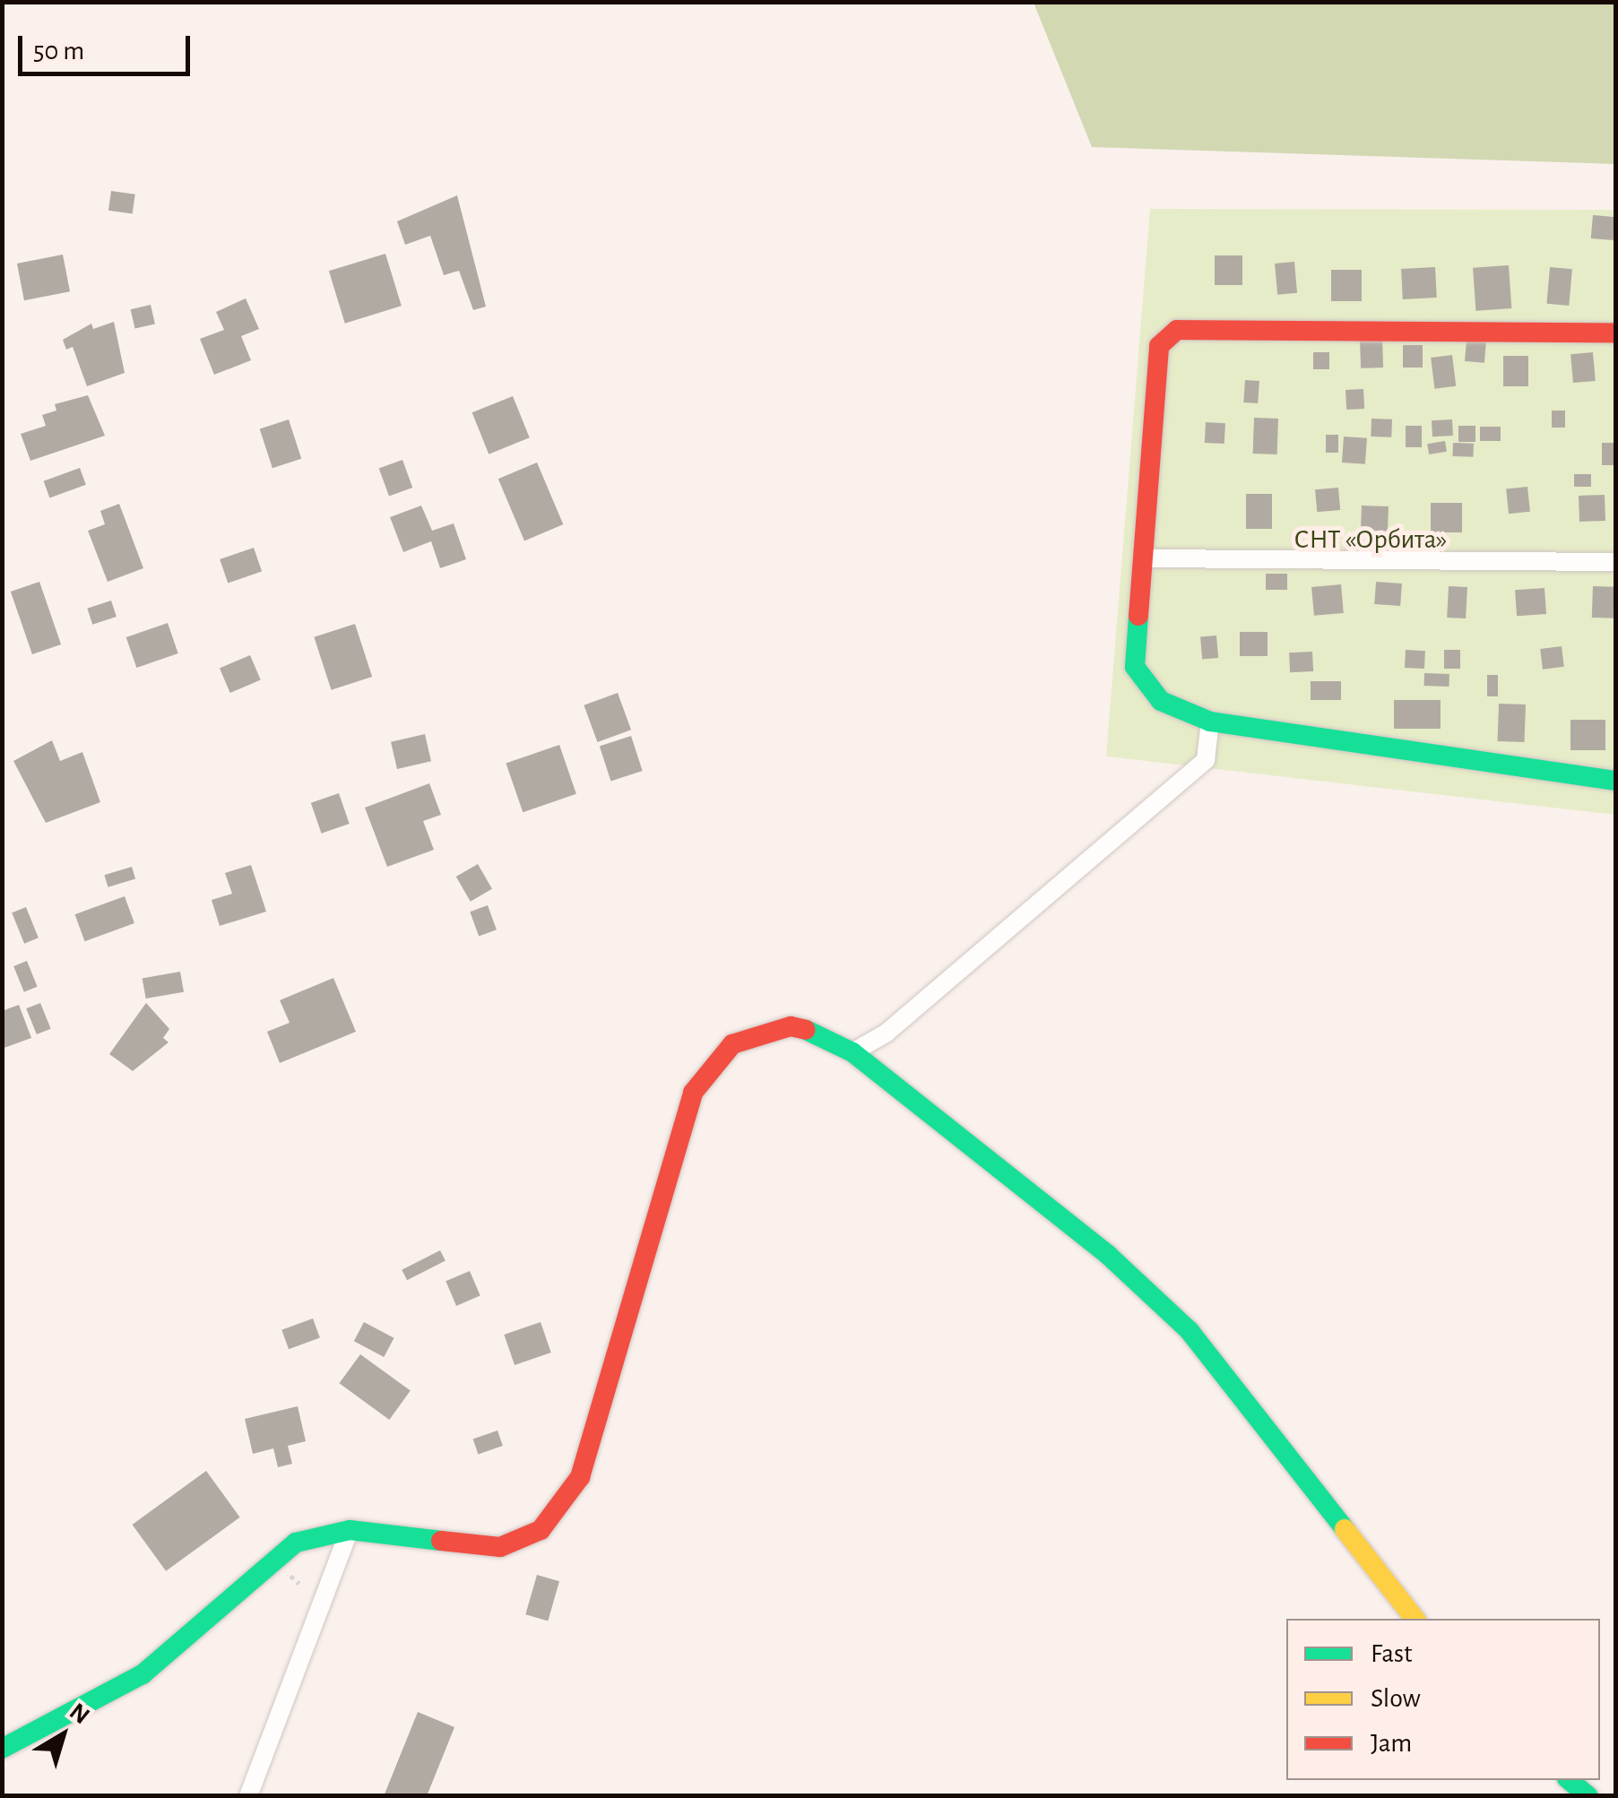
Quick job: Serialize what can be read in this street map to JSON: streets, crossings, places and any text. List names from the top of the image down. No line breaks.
{"parks":["СНТ «Орбита»"],"legend":["Fast","Slow","Jam"],"scale_bar":"50 m","north":"top right"}
